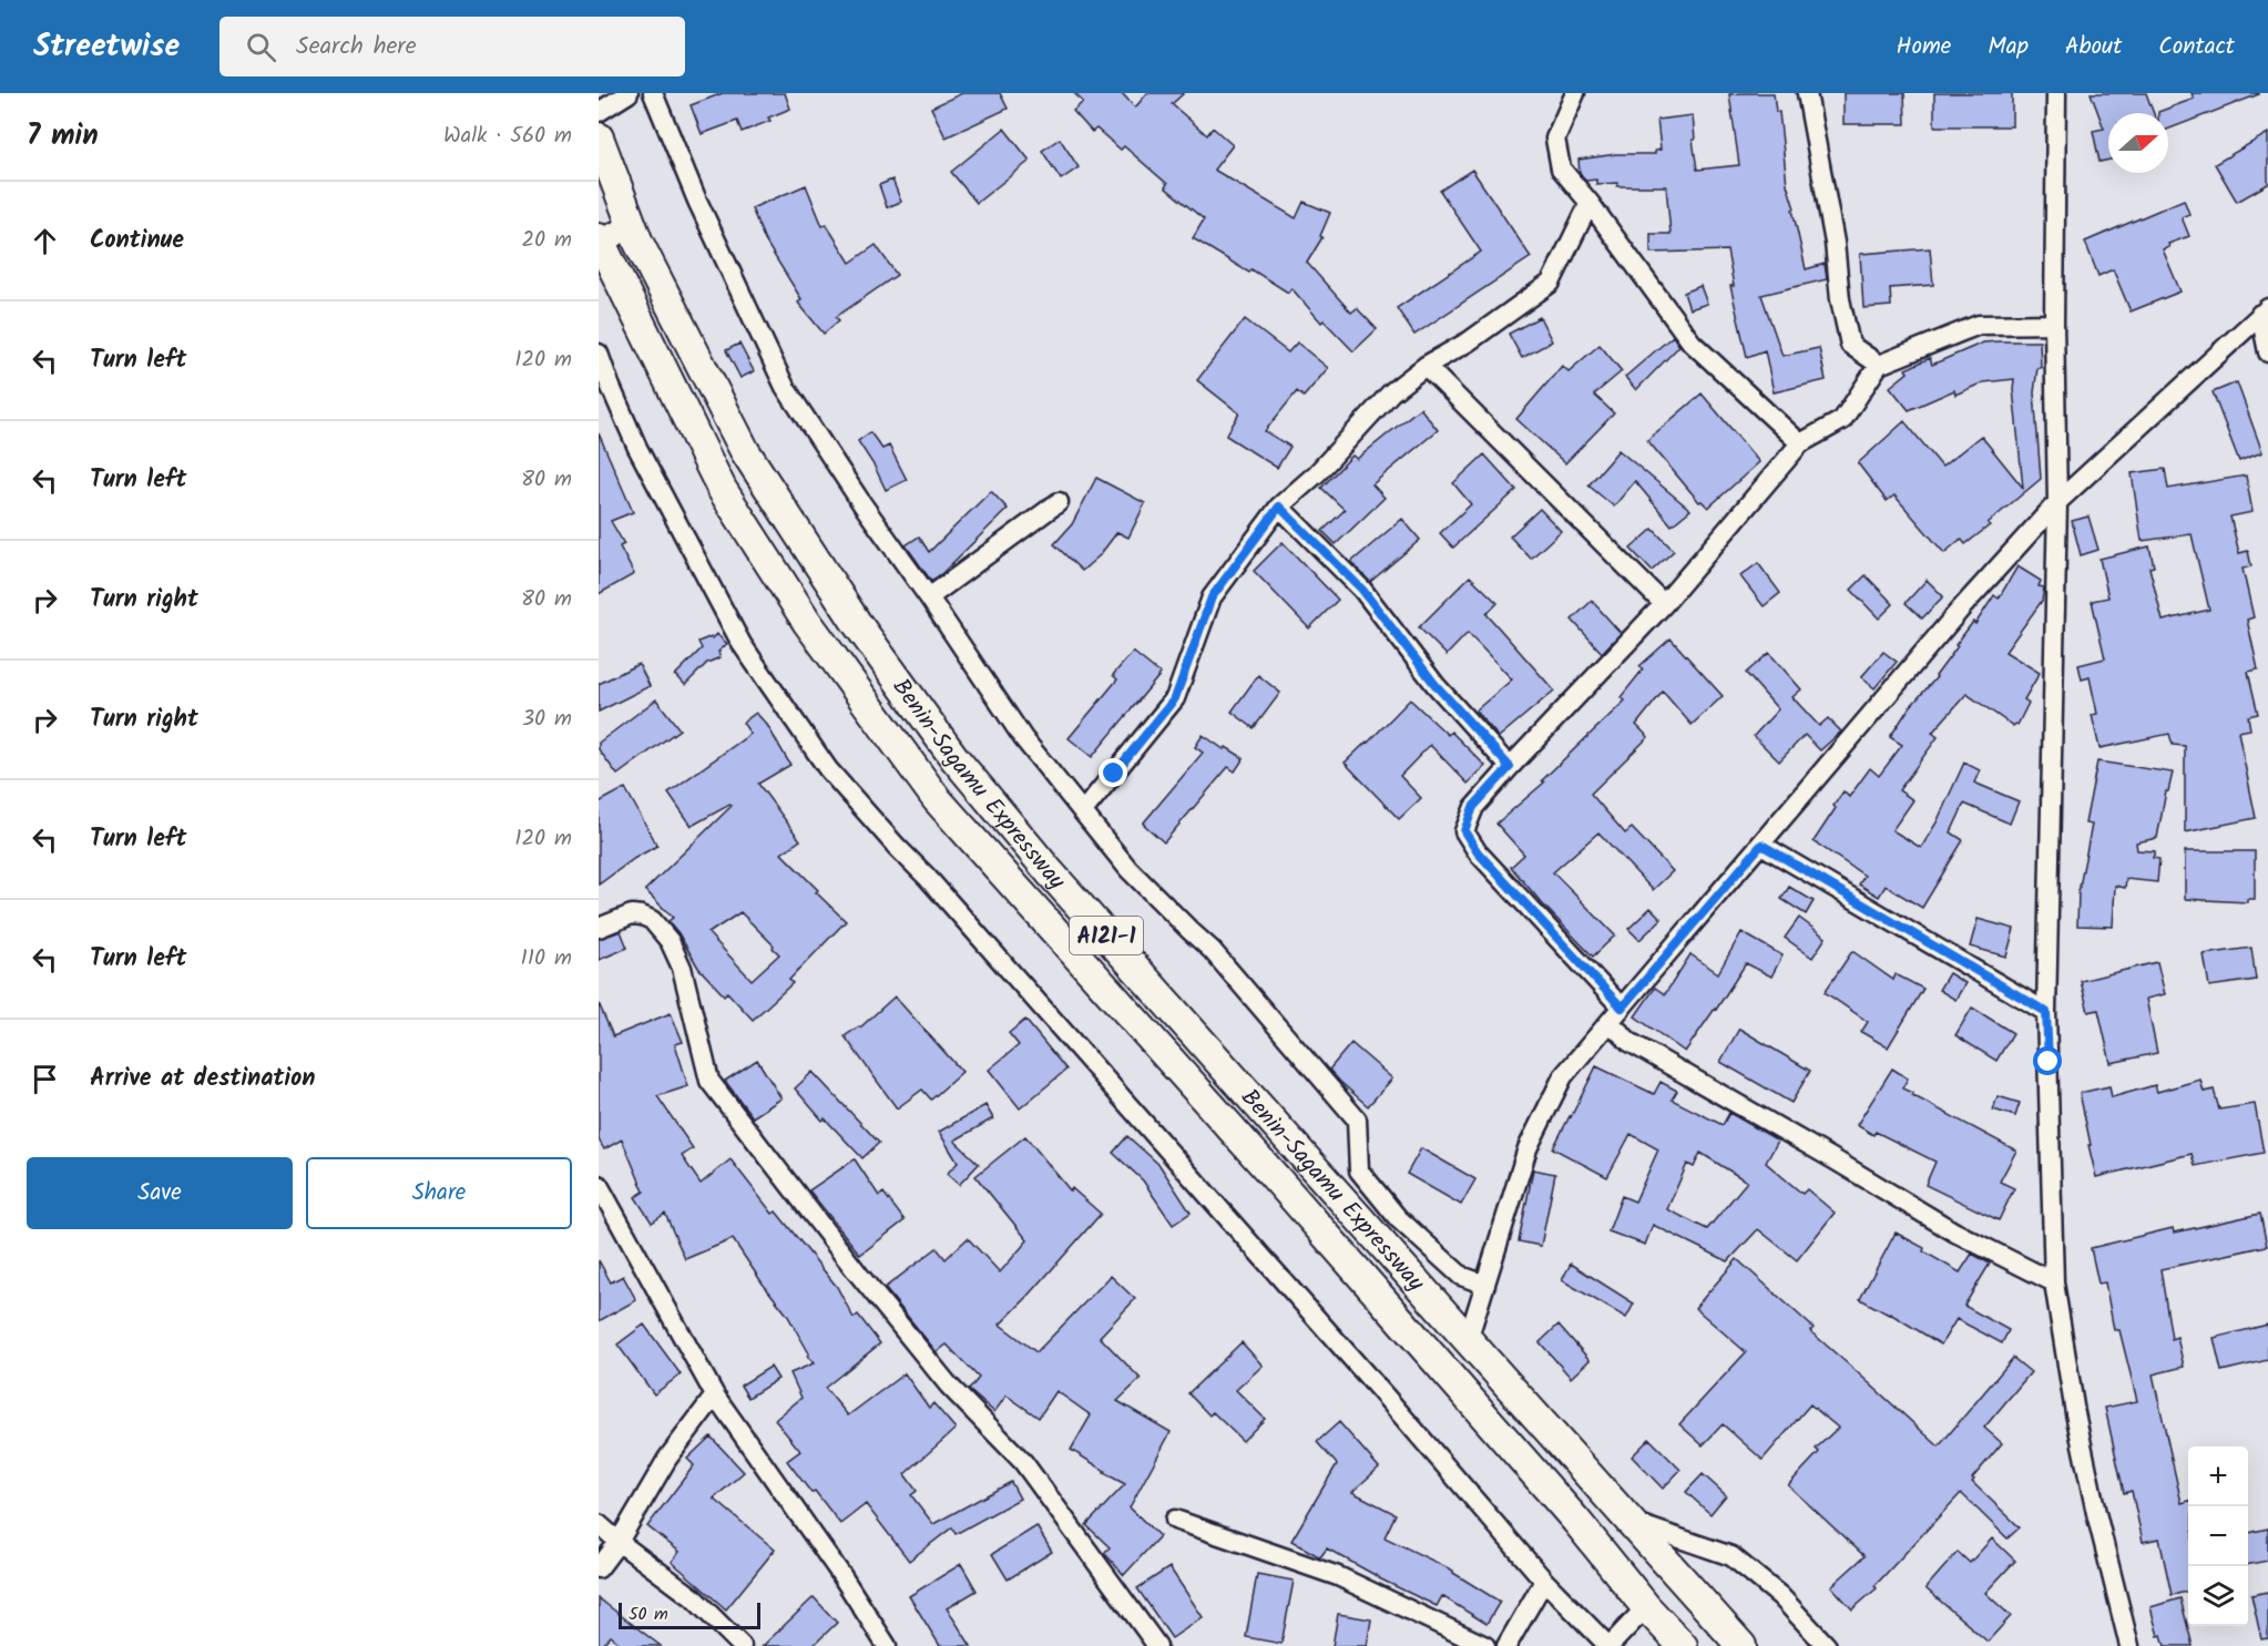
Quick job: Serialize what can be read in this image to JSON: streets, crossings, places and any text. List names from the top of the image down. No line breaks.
{"streets":{"highway":["Benin-Sagamu Expressway","A121-1"]},"scale_bar":"50 m","north":"right","page":{"header":"Streetwise","search":"Search here","nav":["Home","Map","About","Contact"],"heading":["7 min","Walk · 560 m"],"list":[["Continue","20 m"],["Turn left","120 m"],["Turn left","80 m"],["Turn right","80 m"],["Turn right","30 m"],["Turn left","120 m"],["Turn left","110 m"],"Arrive at destination"],"buttons":["Save","Share"],"map_buttons":["+","−"],"scale":"50 m"}}
